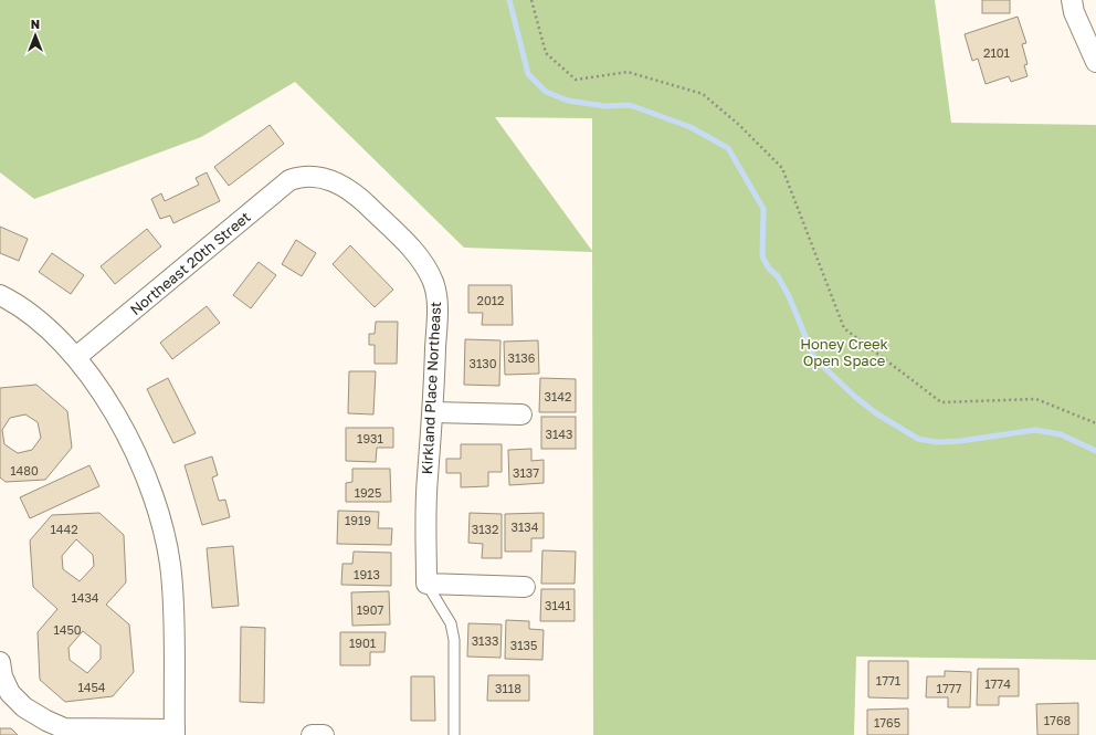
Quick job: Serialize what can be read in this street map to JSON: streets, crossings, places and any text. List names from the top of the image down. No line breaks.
{"streets":{"street":["Northeast 20th Street","Kirkland Place Northeast"]},"crossings":[["Northeast 20th Street","Kirkland Place Northeast"]],"parks":["Honey Creek Open Space"],"house_numbers":["2101","2012","3136","3130","3142","3143","1931","1480","3137","1925","1919","3134","1442","3132","1913","1434","3141","1907","1450","3133","1901","3135","1771","1774","1454","3118","1777","1768","1765"],"north":"top"}
